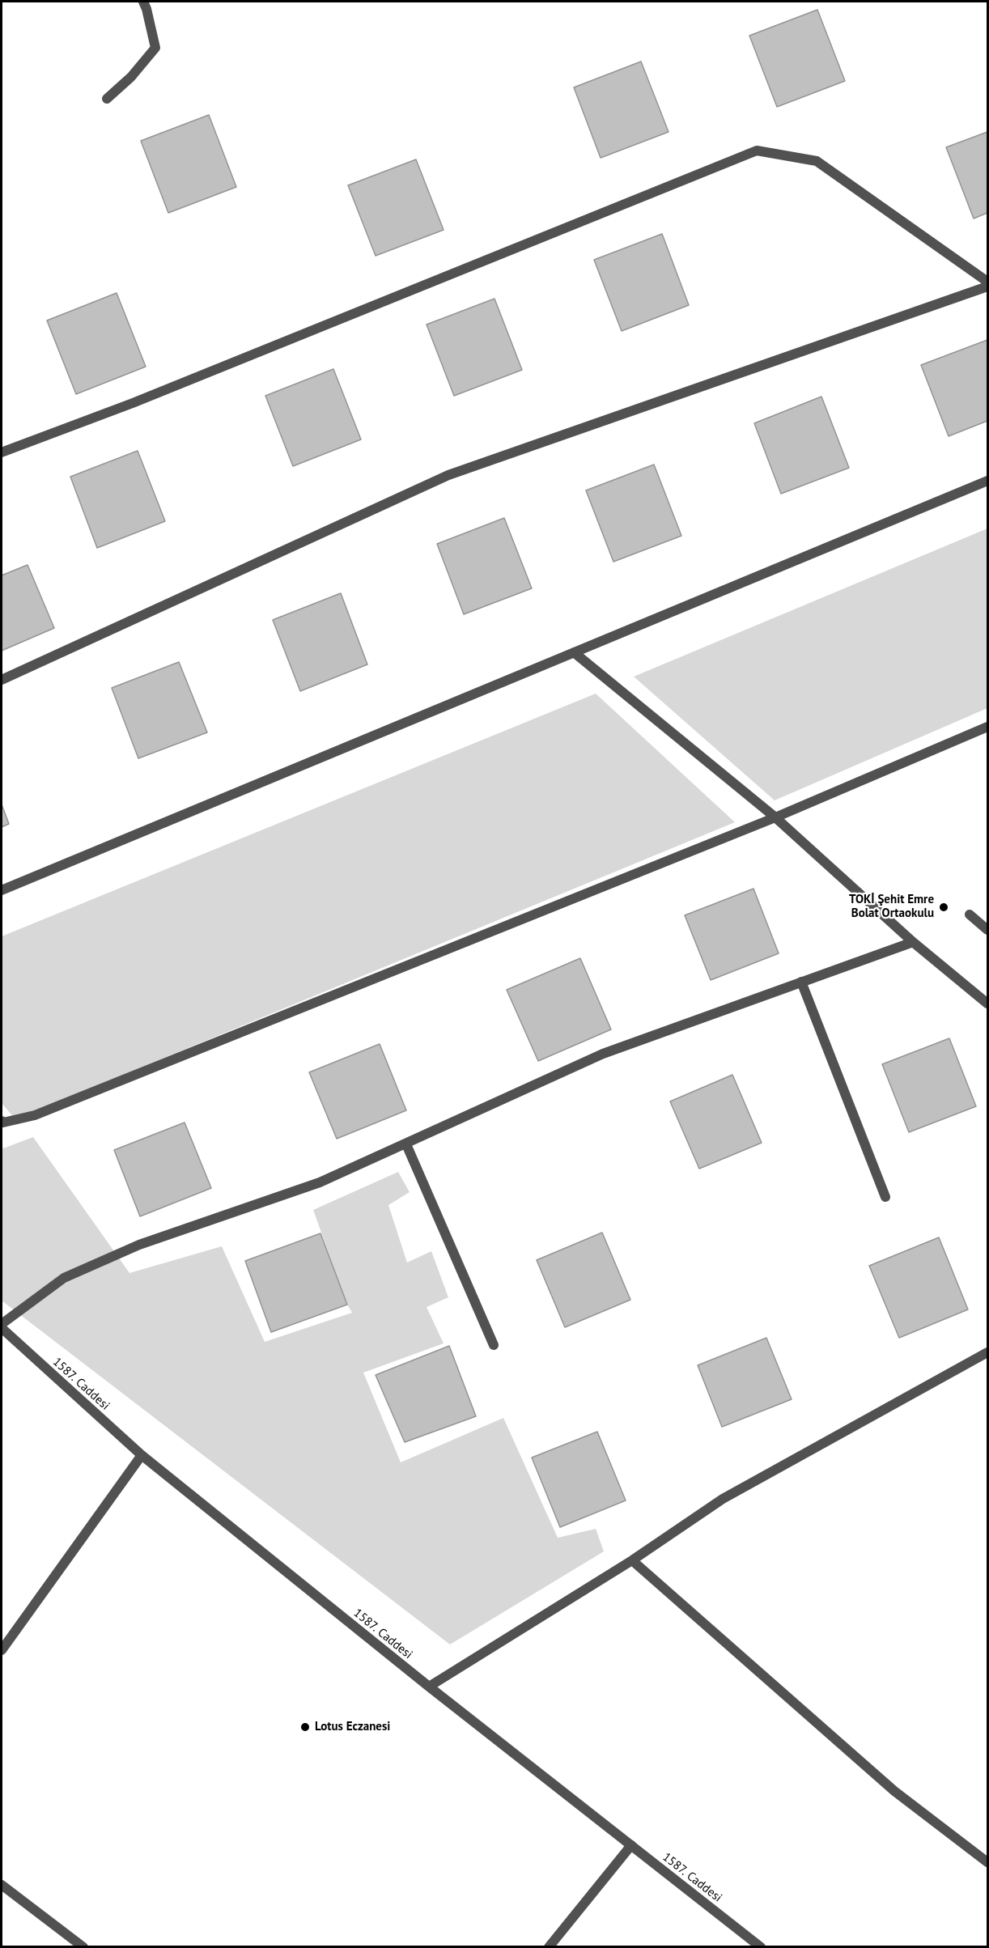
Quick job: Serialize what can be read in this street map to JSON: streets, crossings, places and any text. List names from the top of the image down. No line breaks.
{"streets":{"street":["1587. Caddesi"]},"places":["TOKİ Şehit Emre Bolat Ortaokulu","Lotus Eczanesi"]}
